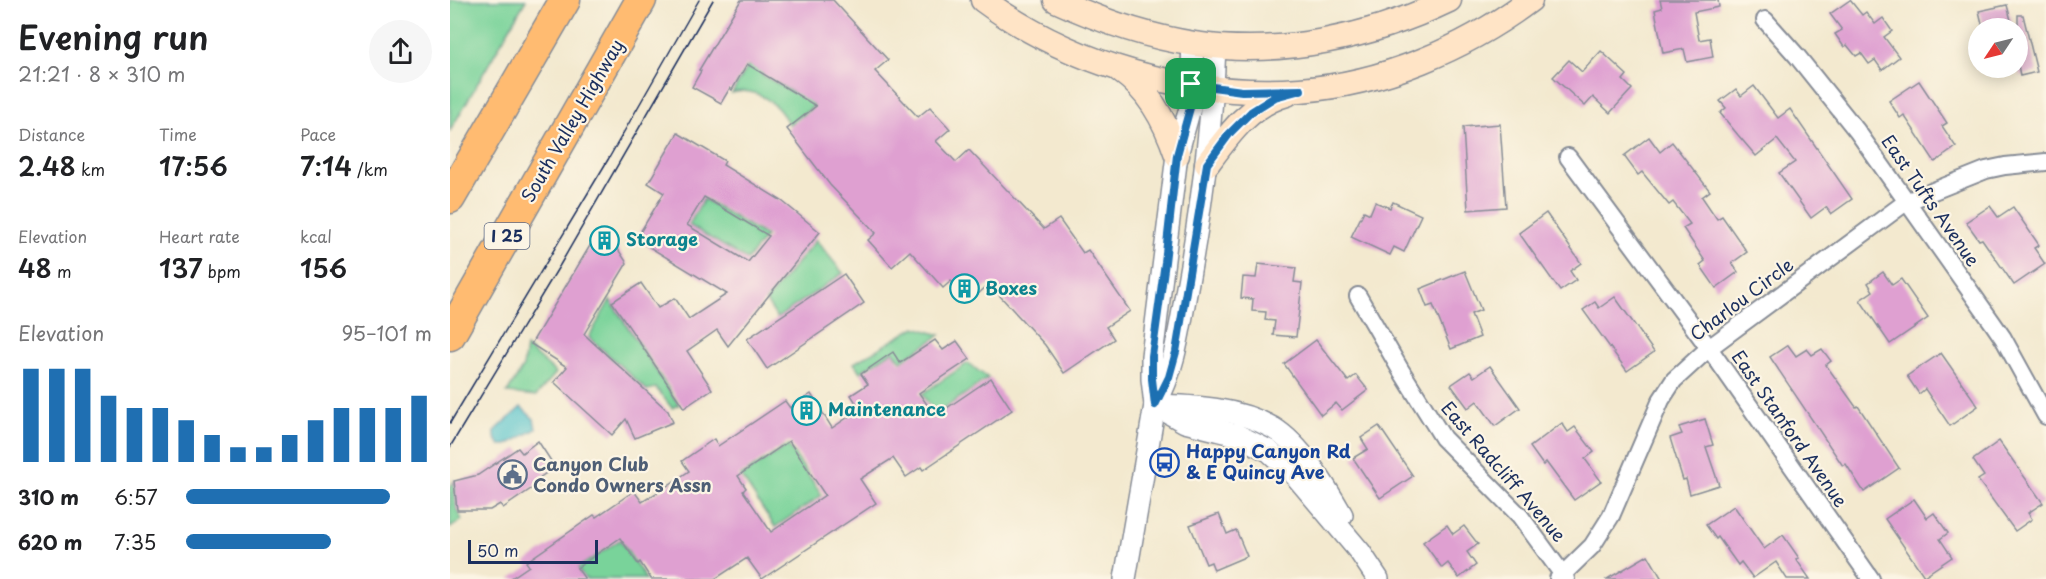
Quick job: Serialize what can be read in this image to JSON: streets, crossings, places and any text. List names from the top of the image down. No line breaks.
{"streets":{"highway":["South Valley Highway","I 25"],"street":["East Tufts Avenue","Charlou Circle","East Stanford Avenue","East Radcliff Avenue"]},"crossings":[["East Tufts Avenue","Charlou Circle"],["Charlou Circle","East Stanford Avenue"],["Charlou Circle","East Radcliff Avenue"]],"places":{"building":["Storage","Boxes","Maintenance"],"bus stop":["Happy Canyon Rd & E Quincy Ave"],"public building":["Canyon Club Condo Owners Assn"]},"scale_bar":"50 m","north":"bottom left","page":{"heading":["Evening run","21:21 · 8 × 310 m"],"stats":[["Distance","2.48 km"],["Time","17:56"],["Pace","7:14 /km"],["Elevation","48 m"],["Heart rate","137 bpm"],["kcal","156"]],"chart":["Elevation","95–101 m"],"list":[{"name":"310 m","note":"6:57"},{"name":"620 m","note":"7:35"}],"scale":"50 m"}}
